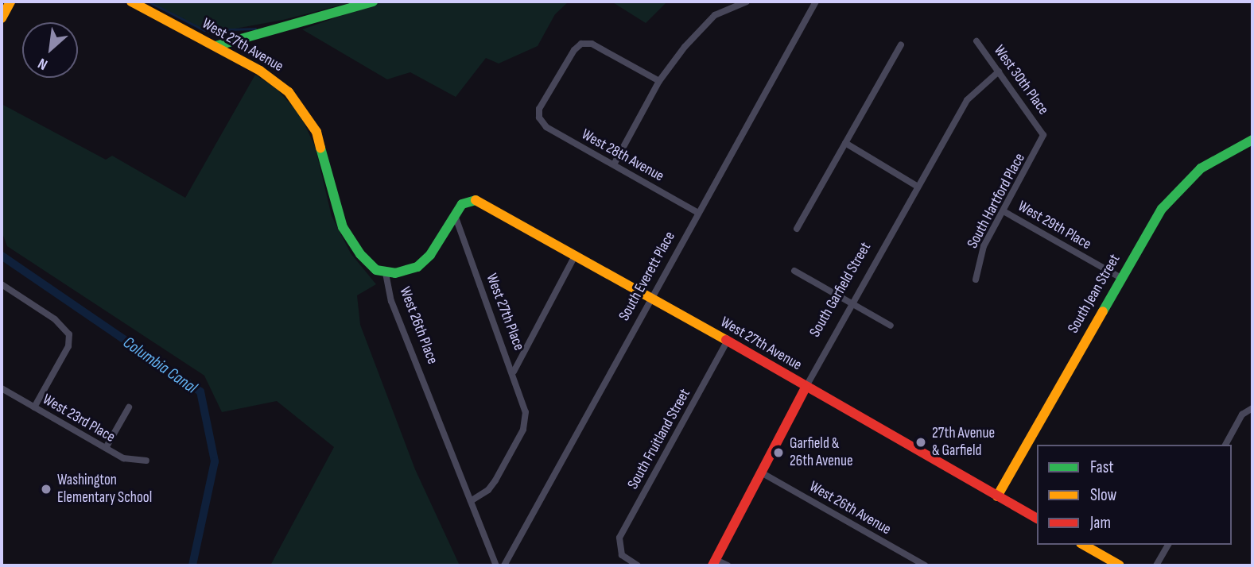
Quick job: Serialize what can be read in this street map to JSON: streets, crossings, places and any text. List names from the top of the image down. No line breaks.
{"streets":{"main road":["West 27th Avenue","South Garfield Street","South Jean Street","West 26th Place"],"street":["West 30th Place","West 28th Avenue","South Hartford Place","West 29th Place","South Everett Place","West 27th Place","West 23rd Place","South Fruitland Street","West 26th Avenue"]},"crossings":[["West 27th Avenue","South Everett Place"],["West 27th Avenue","South Garfield Street"],["West 27th Avenue","South Jean Street"],["West 27th Avenue","West 27th Place"],["West 27th Avenue","West 26th Place"],["West 27th Avenue","South Fruitland Street"],["West 30th Place","South Hartford Place"],["West 30th Place","South Garfield Street"],["West 28th Avenue","South Everett Place"],["South Hartford Place","West 29th Place"],["West 29th Place","South Jean Street"],["South Garfield Street","West 26th Avenue"],["West 27th Place","West 26th Place"]],"water":["Columbia Canal"],"places":["27th Avenue & Garfield","Garfield & 26th Avenue","Washington Elementary School"],"legend":["Fast","Slow","Jam"],"north":"bottom left"}
